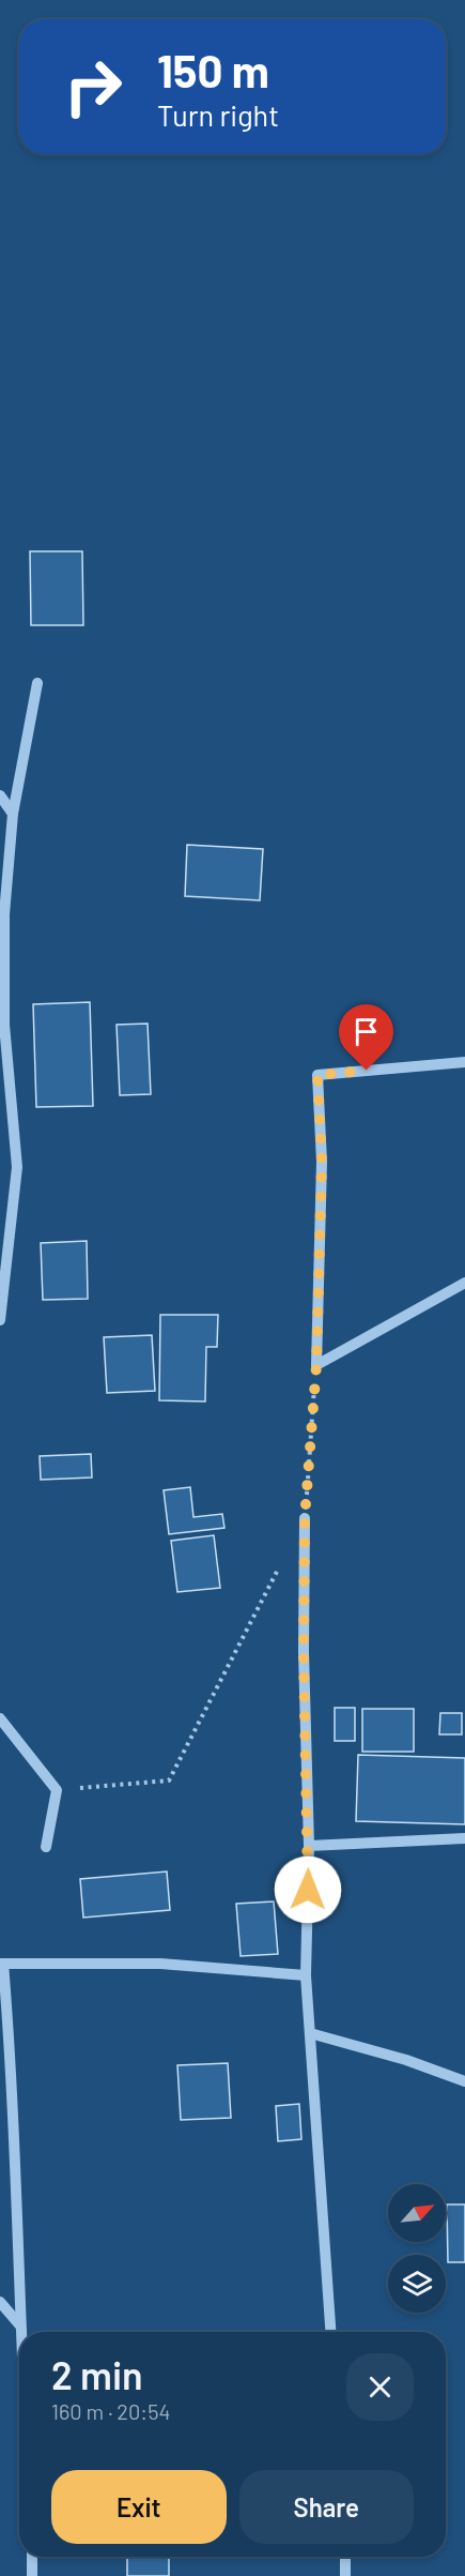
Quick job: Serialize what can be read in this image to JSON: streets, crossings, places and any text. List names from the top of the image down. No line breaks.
{"north":"top right","page":{"turn":["150 m","Turn right"],"heading":["2 min","160 m · 20:54"],"buttons":["Exit","Share"]}}
